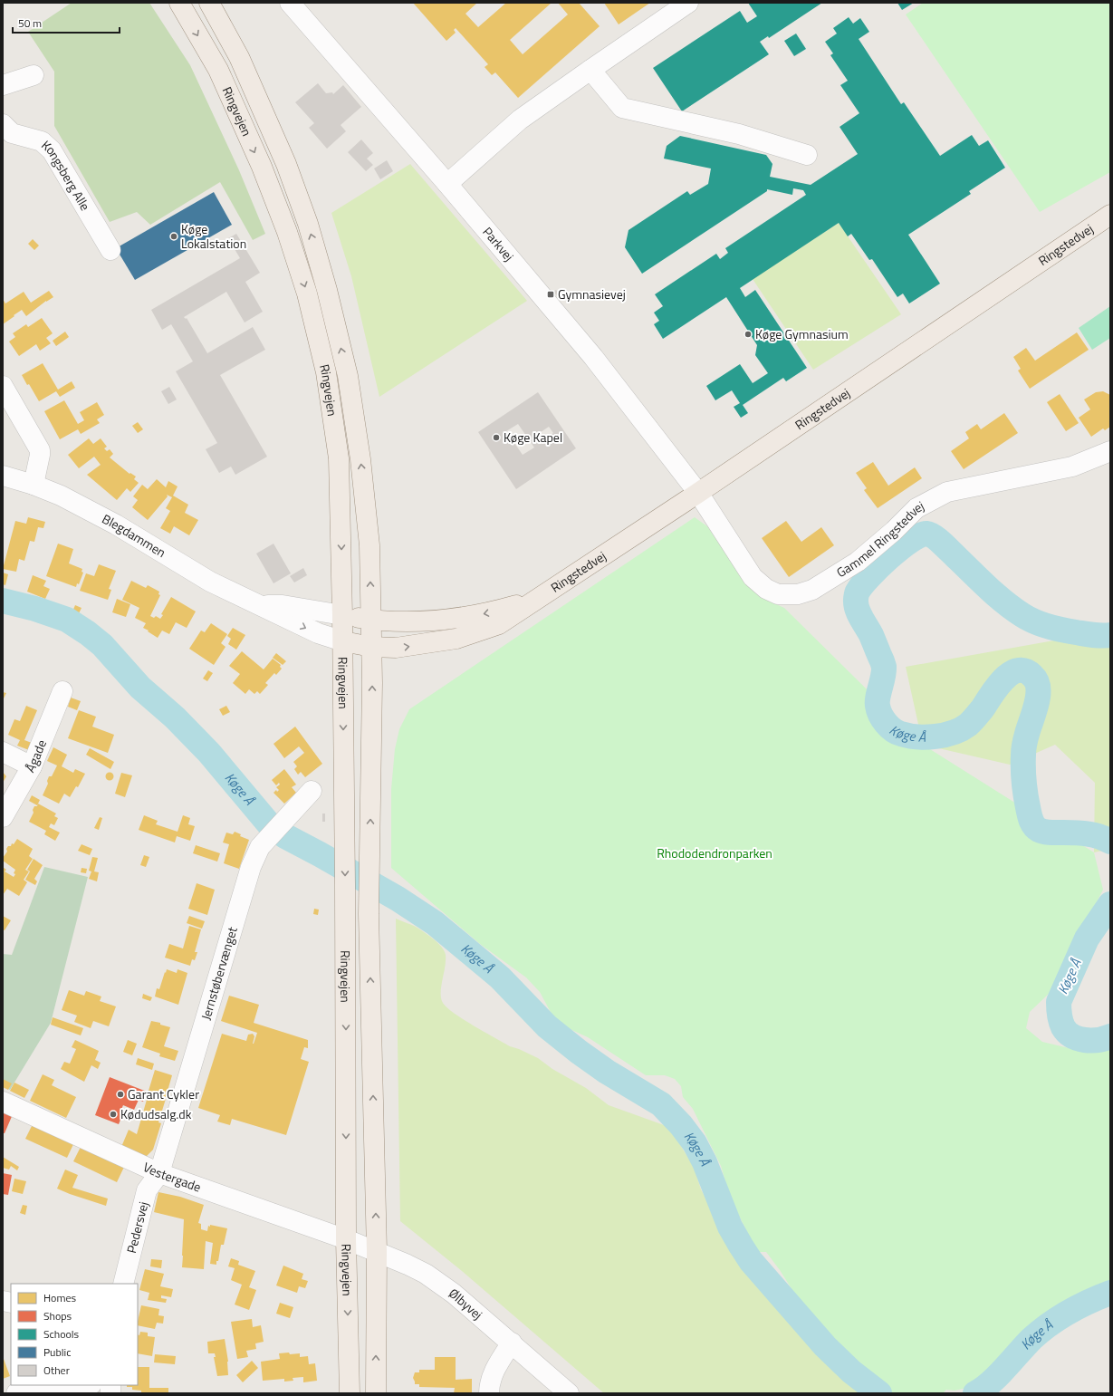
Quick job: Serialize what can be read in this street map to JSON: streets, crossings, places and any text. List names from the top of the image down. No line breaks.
{"streets":{"main road":["Ringvejen","Ringstedvej"],"street":["Kongsberg Alle","Parkvej","Blegdammen","Gammel Ringstedvej","Ågade","Jernstøbervænget","Vestergade","Pedersvej","Ølbyvej"]},"crossings":[["Ringvejen","Ringstedvej"],["Ringvejen","Blegdammen"],["Ringvejen","Vestergade"],["Ringvejen","Ølbyvej"],["Parkvej","Ringstedvej"],["Parkvej","Gammel Ringstedvej"],["Ringstedvej","Blegdammen"],["Ringstedvej","Gammel Ringstedvej"],["Jernstøbervænget","Vestergade"],["Jernstøbervænget","Pedersvej"],["Vestergade","Pedersvej"],["Vestergade","Ølbyvej"]],"water":["Køge Å"],"parks":["Rhododendronparken"],"places":{"other":["Køge Lokalstation","Køge Gymnasium","Køge Kapel","Garant Cykler","Kødudsalg.dk"],"transit":["Gymnasievej"]},"legend":["Homes","Shops","Schools","Public","Other"],"scale_bar":"50 m"}
